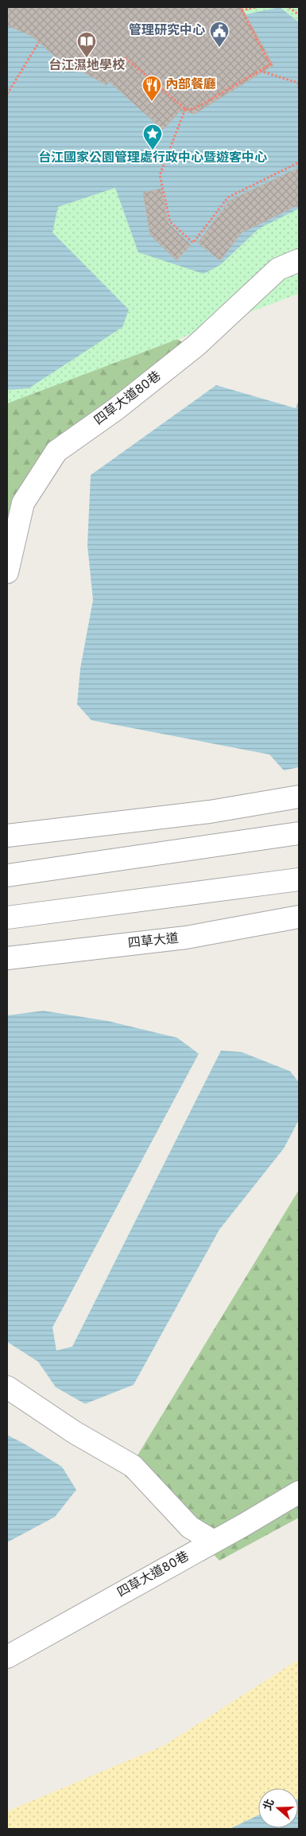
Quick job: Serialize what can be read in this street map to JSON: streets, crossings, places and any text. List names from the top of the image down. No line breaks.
{"streets":{"street":["四草大道80巷","四草大道"]},"places":{"public building":["管理研究中心"],"library":["台江濕地學校"],"restaurant":["內部餐廳"],"place":["台江國家公園管理處行政中心暨遊客中心"]},"north":"left"}
